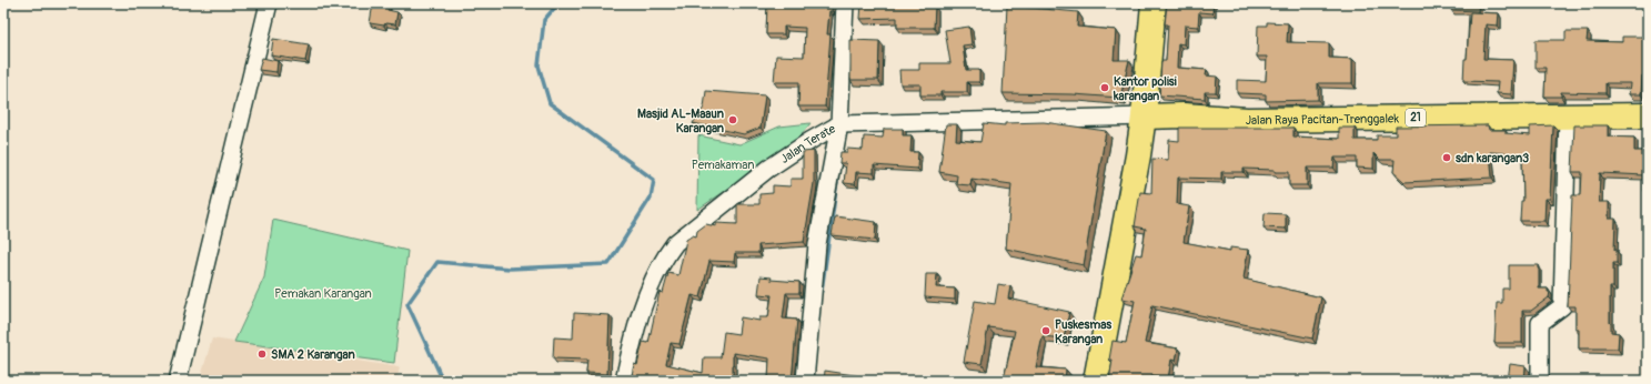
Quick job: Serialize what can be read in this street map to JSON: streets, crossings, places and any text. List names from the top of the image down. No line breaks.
{"streets":{"highway":["21","Jalan Raya Pacitan-Trenggalek"],"street":["Jalan Terate"]},"crossings":[["Jalan Raya Pacitan-Trenggalek","Jalan Terate"]],"parks":["Pemakaman","Pemakan Karangan"],"places":["Kantor polisi karangan","Masjid AL-Maaun Karangan","sdn karangan3","Puskesmas Karangan","SMA 2 Karangan"]}
